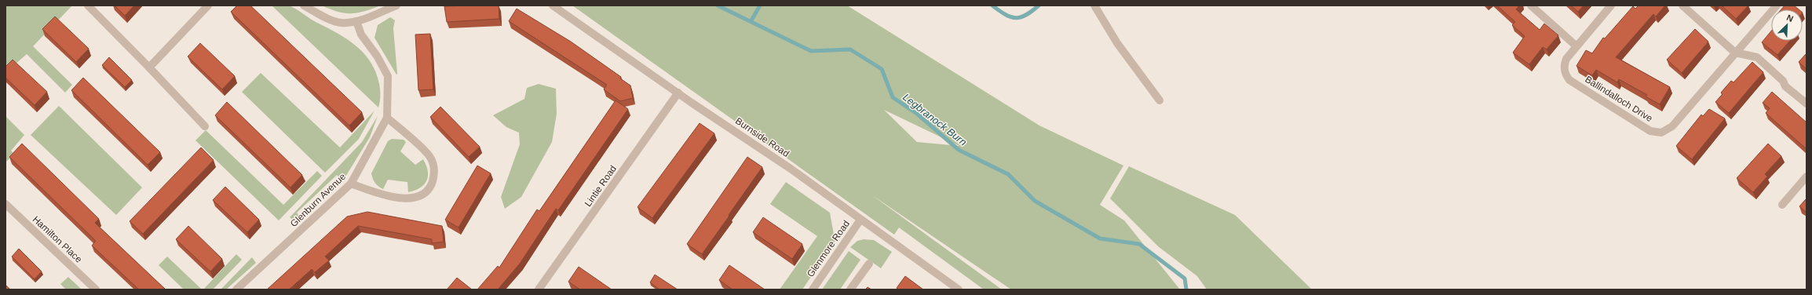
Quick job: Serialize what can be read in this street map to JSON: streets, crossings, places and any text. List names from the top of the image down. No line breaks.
{"streets":{"street":["Ballindalloch Drive","Burnside Road","Lintie Road","Glenburn Avenue","Hamilton Place","Glenmore Road"]},"crossings":[["Burnside Road","Lintie Road"],["Burnside Road","Glenmore Road"]],"water":["Legbranock Burn"],"north":"top right"}
